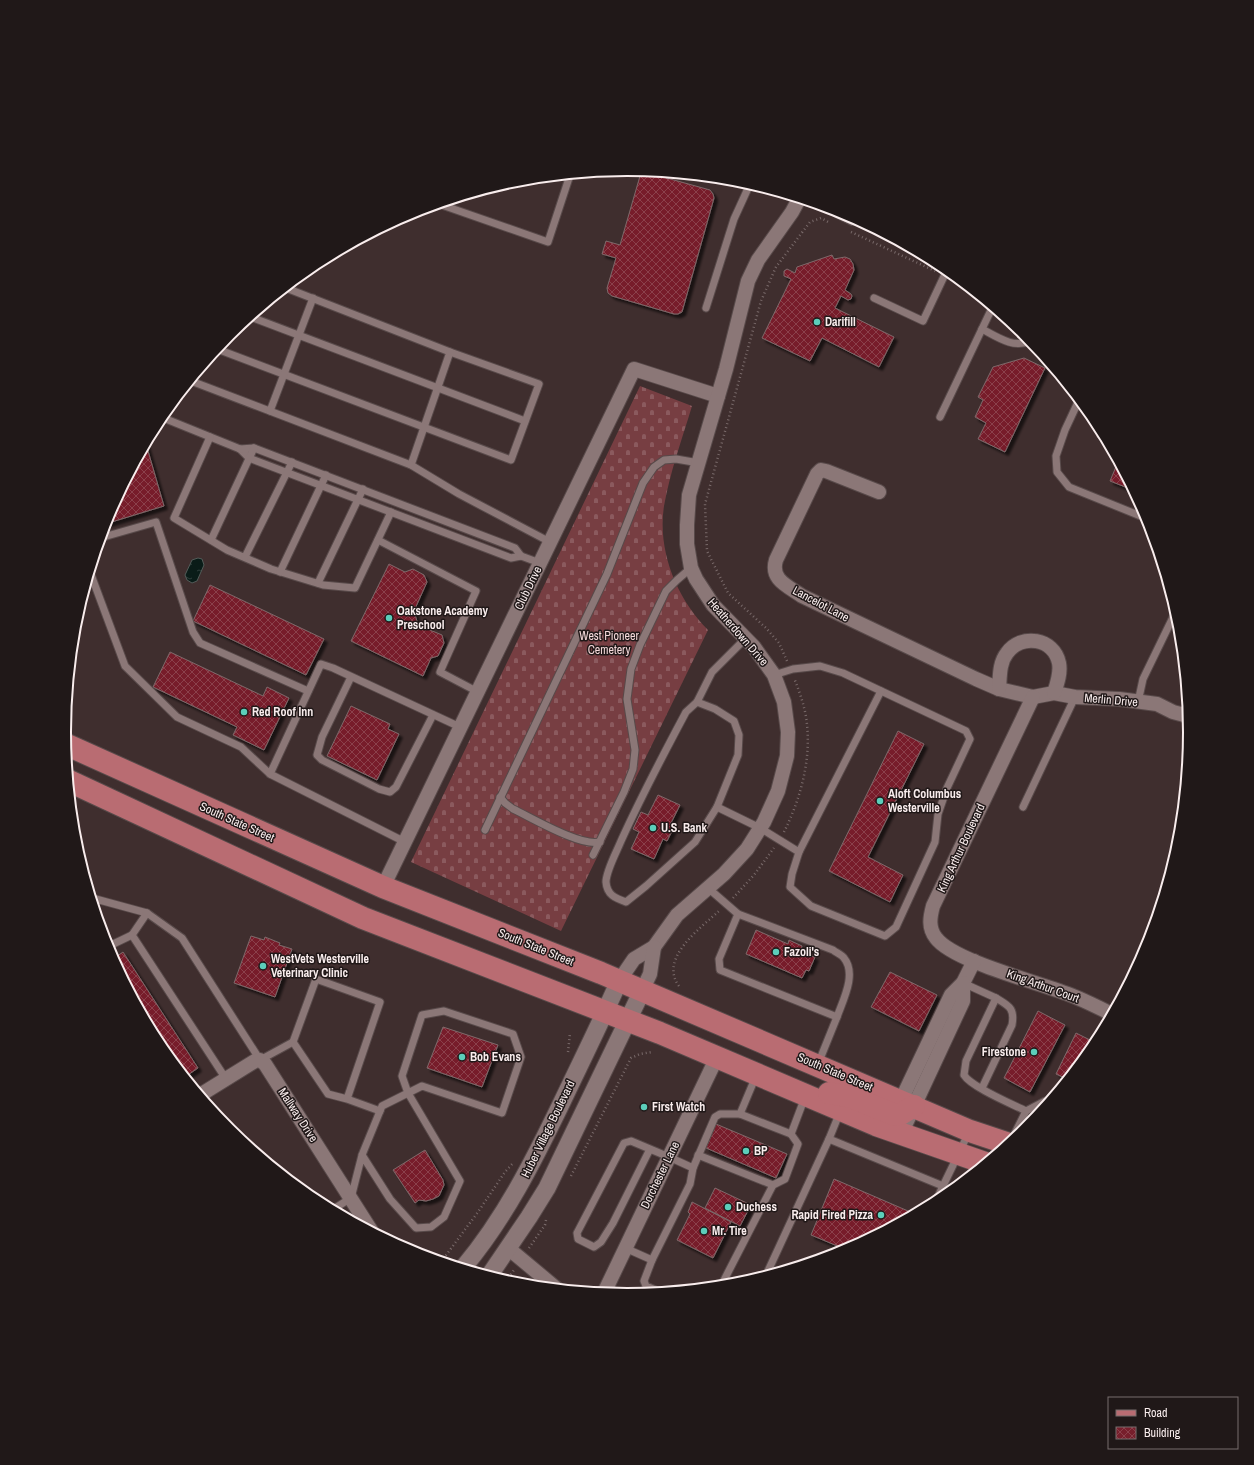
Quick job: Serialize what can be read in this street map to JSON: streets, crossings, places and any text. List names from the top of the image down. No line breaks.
{"streets":{"main road":["South State Street"],"street":["Club Drive","Lancelot Lane","Heatherdown Drive","Merlin Drive","King Arthur Boulevard","King Arthur Court","Mallway Drive","Huber Village Boulevard","Dorchester Lane"]},"crossings":[["Club Drive","Heatherdown Drive"],["Club Drive","South State Street"],["Lancelot Lane","Merlin Drive"],["Lancelot Lane","King Arthur Boulevard"],["Heatherdown Drive","South State Street"],["Heatherdown Drive","Huber Village Boulevard"],["Merlin Drive","King Arthur Boulevard"],["South State Street","Huber Village Boulevard"],["South State Street","Dorchester Lane"],["King Arthur Boulevard","King Arthur Court"]],"parks":["West Pioneer Cemetery"],"places":["Darifill","Oakstone Academy Preschool","Red Roof Inn","Aloft Columbus Westerville","U.S. Bank","Fazoli's","WestVets Westerville Veterinary Clinic","Firestone","Bob Evans","First Watch","BP","Duchess","Rapid Fired Pizza","Mr. Tire"],"legend":["Road","Building"]}
